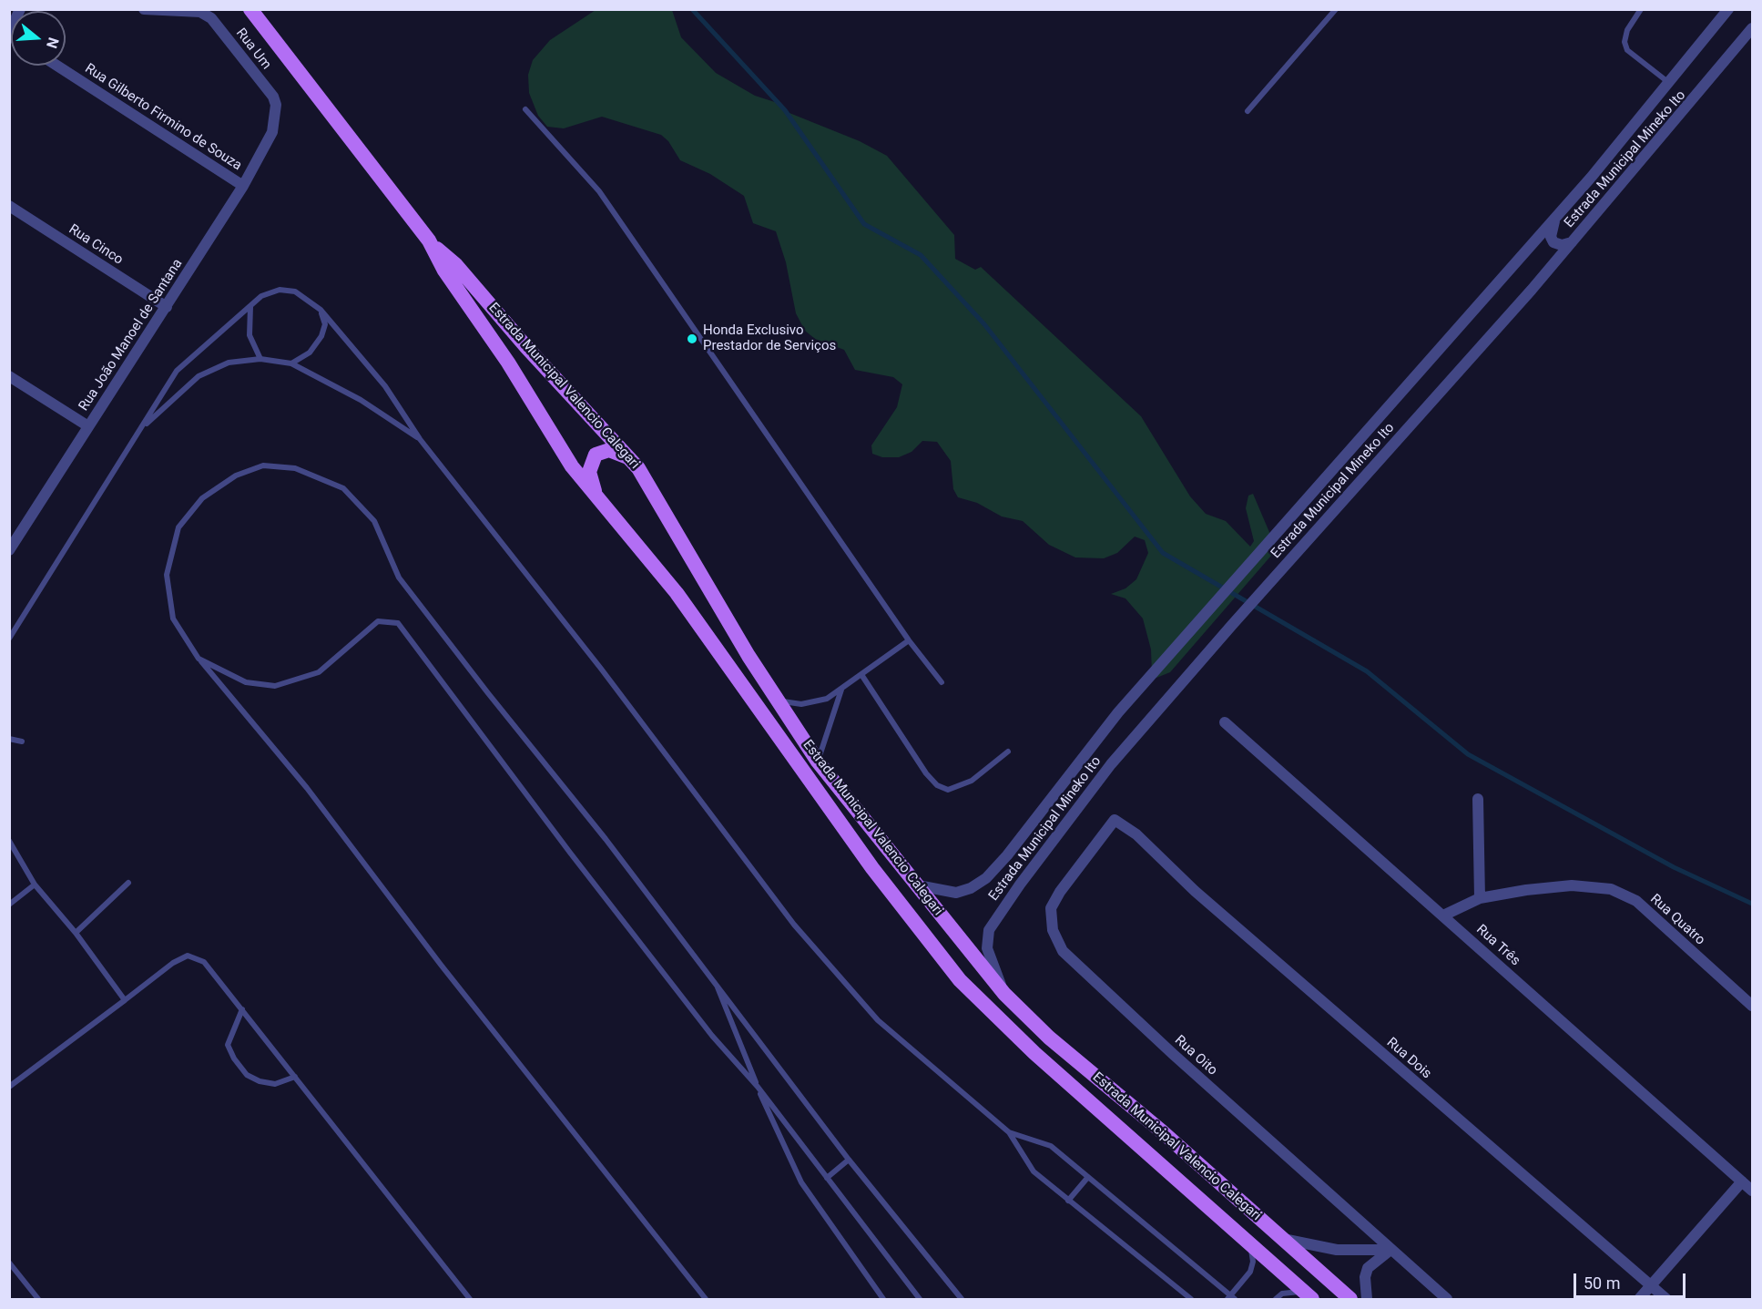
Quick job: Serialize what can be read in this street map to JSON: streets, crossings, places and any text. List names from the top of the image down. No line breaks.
{"streets":{"main road":["Estrada Municipal Valencio Calegari"],"street":["Rua Um","Rua Gilberto Firmino de Souza","Estrada Municipal Mineko Ito","Rua Cinco","Rua João Manoel de Santana","Rua Quatro","Rua Três","Rua Oito","Rua Dois"]},"crossings":[["Rua Um","Rua João Manoel de Santana"],["Rua Gilberto Firmino de Souza","Rua João Manoel de Santana"],["Estrada Municipal Mineko Ito","Estrada Municipal Valencio Calegari"],["Rua Cinco","Rua João Manoel de Santana"],["Rua Quatro","Rua Três"],["Rua Oito","Rua Dois"]],"places":["Honda Exclusivo Prestador de Serviços"],"scale_bar":"50 m","north":"right"}
